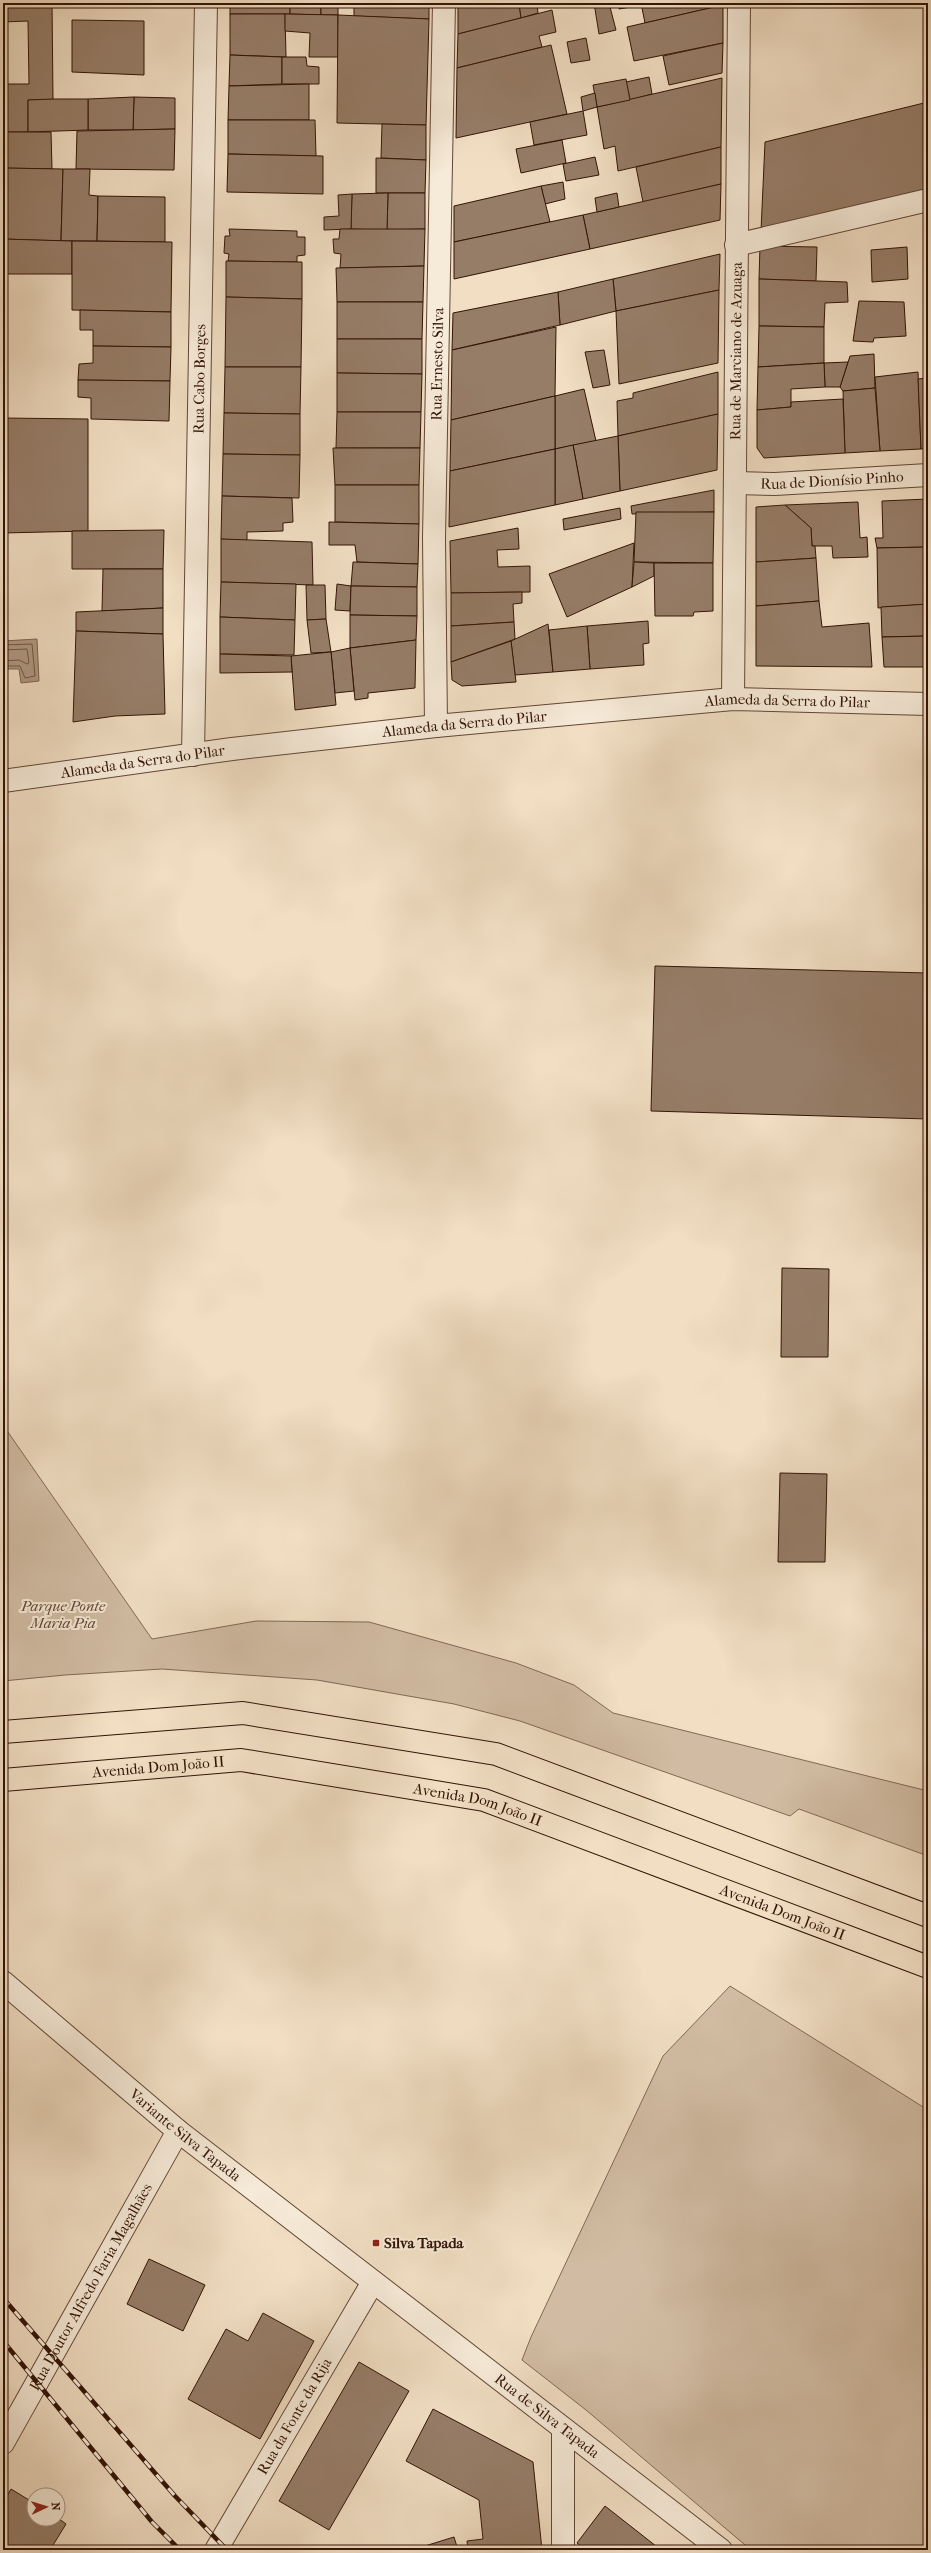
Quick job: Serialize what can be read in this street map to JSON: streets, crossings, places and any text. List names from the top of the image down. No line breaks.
{"streets":{"main road":["Avenida Dom João II"],"street":["Rua de Marciano de Azuaga","Rua Ernesto Silva","Rua Cabo Borges","Rua de Dionísio Pinho","Alameda da Serra do Pilar","Variante Silva Tapada","Rua Doutor Alfredo Faria Magalhães","Rua da Fonte da Rija","Rua de Silva Tapada"]},"crossings":[["Rua de Marciano de Azuaga","Rua de Dionísio Pinho"],["Rua de Marciano de Azuaga","Alameda da Serra do Pilar"],["Rua Ernesto Silva","Alameda da Serra do Pilar"],["Rua Cabo Borges","Alameda da Serra do Pilar"],["Variante Silva Tapada","Rua Doutor Alfredo Faria Magalhães"],["Variante Silva Tapada","Rua da Fonte da Rija"],["Variante Silva Tapada","Rua de Silva Tapada"],["Rua da Fonte da Rija","Rua de Silva Tapada"]],"parks":["Parque Ponte Maria Pia"],"places":{"transit":["Silva Tapada"]},"north":"right"}
